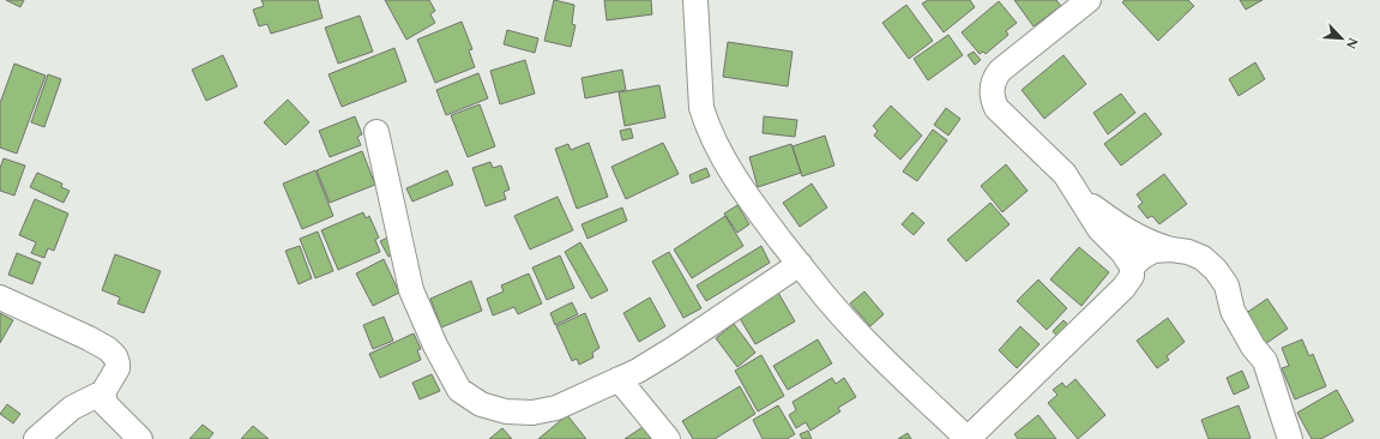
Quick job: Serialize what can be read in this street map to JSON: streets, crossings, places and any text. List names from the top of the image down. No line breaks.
{"north":"bottom right"}
